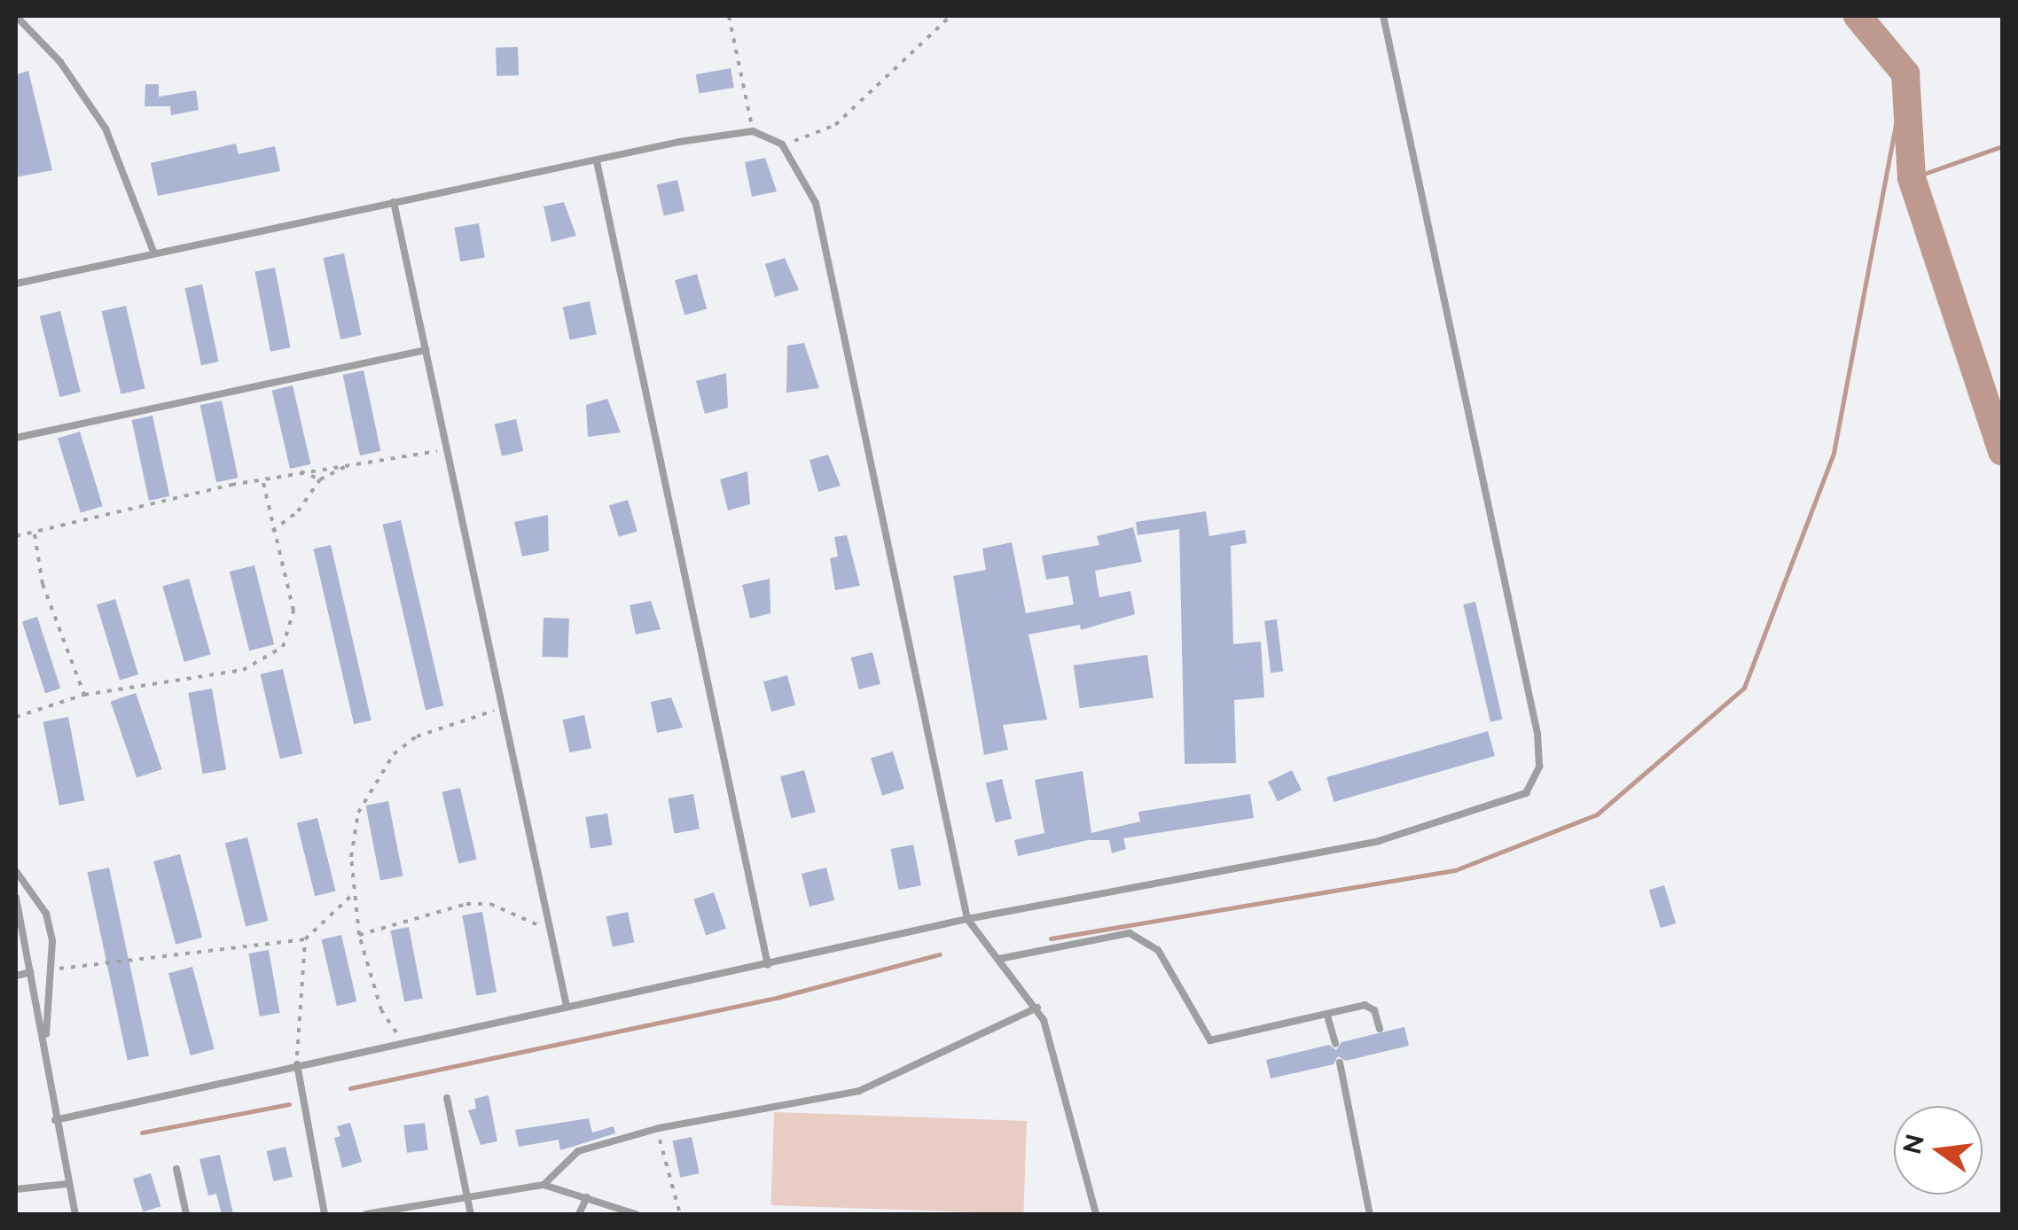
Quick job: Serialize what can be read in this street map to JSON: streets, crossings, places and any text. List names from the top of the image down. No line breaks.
{"north":"left"}
